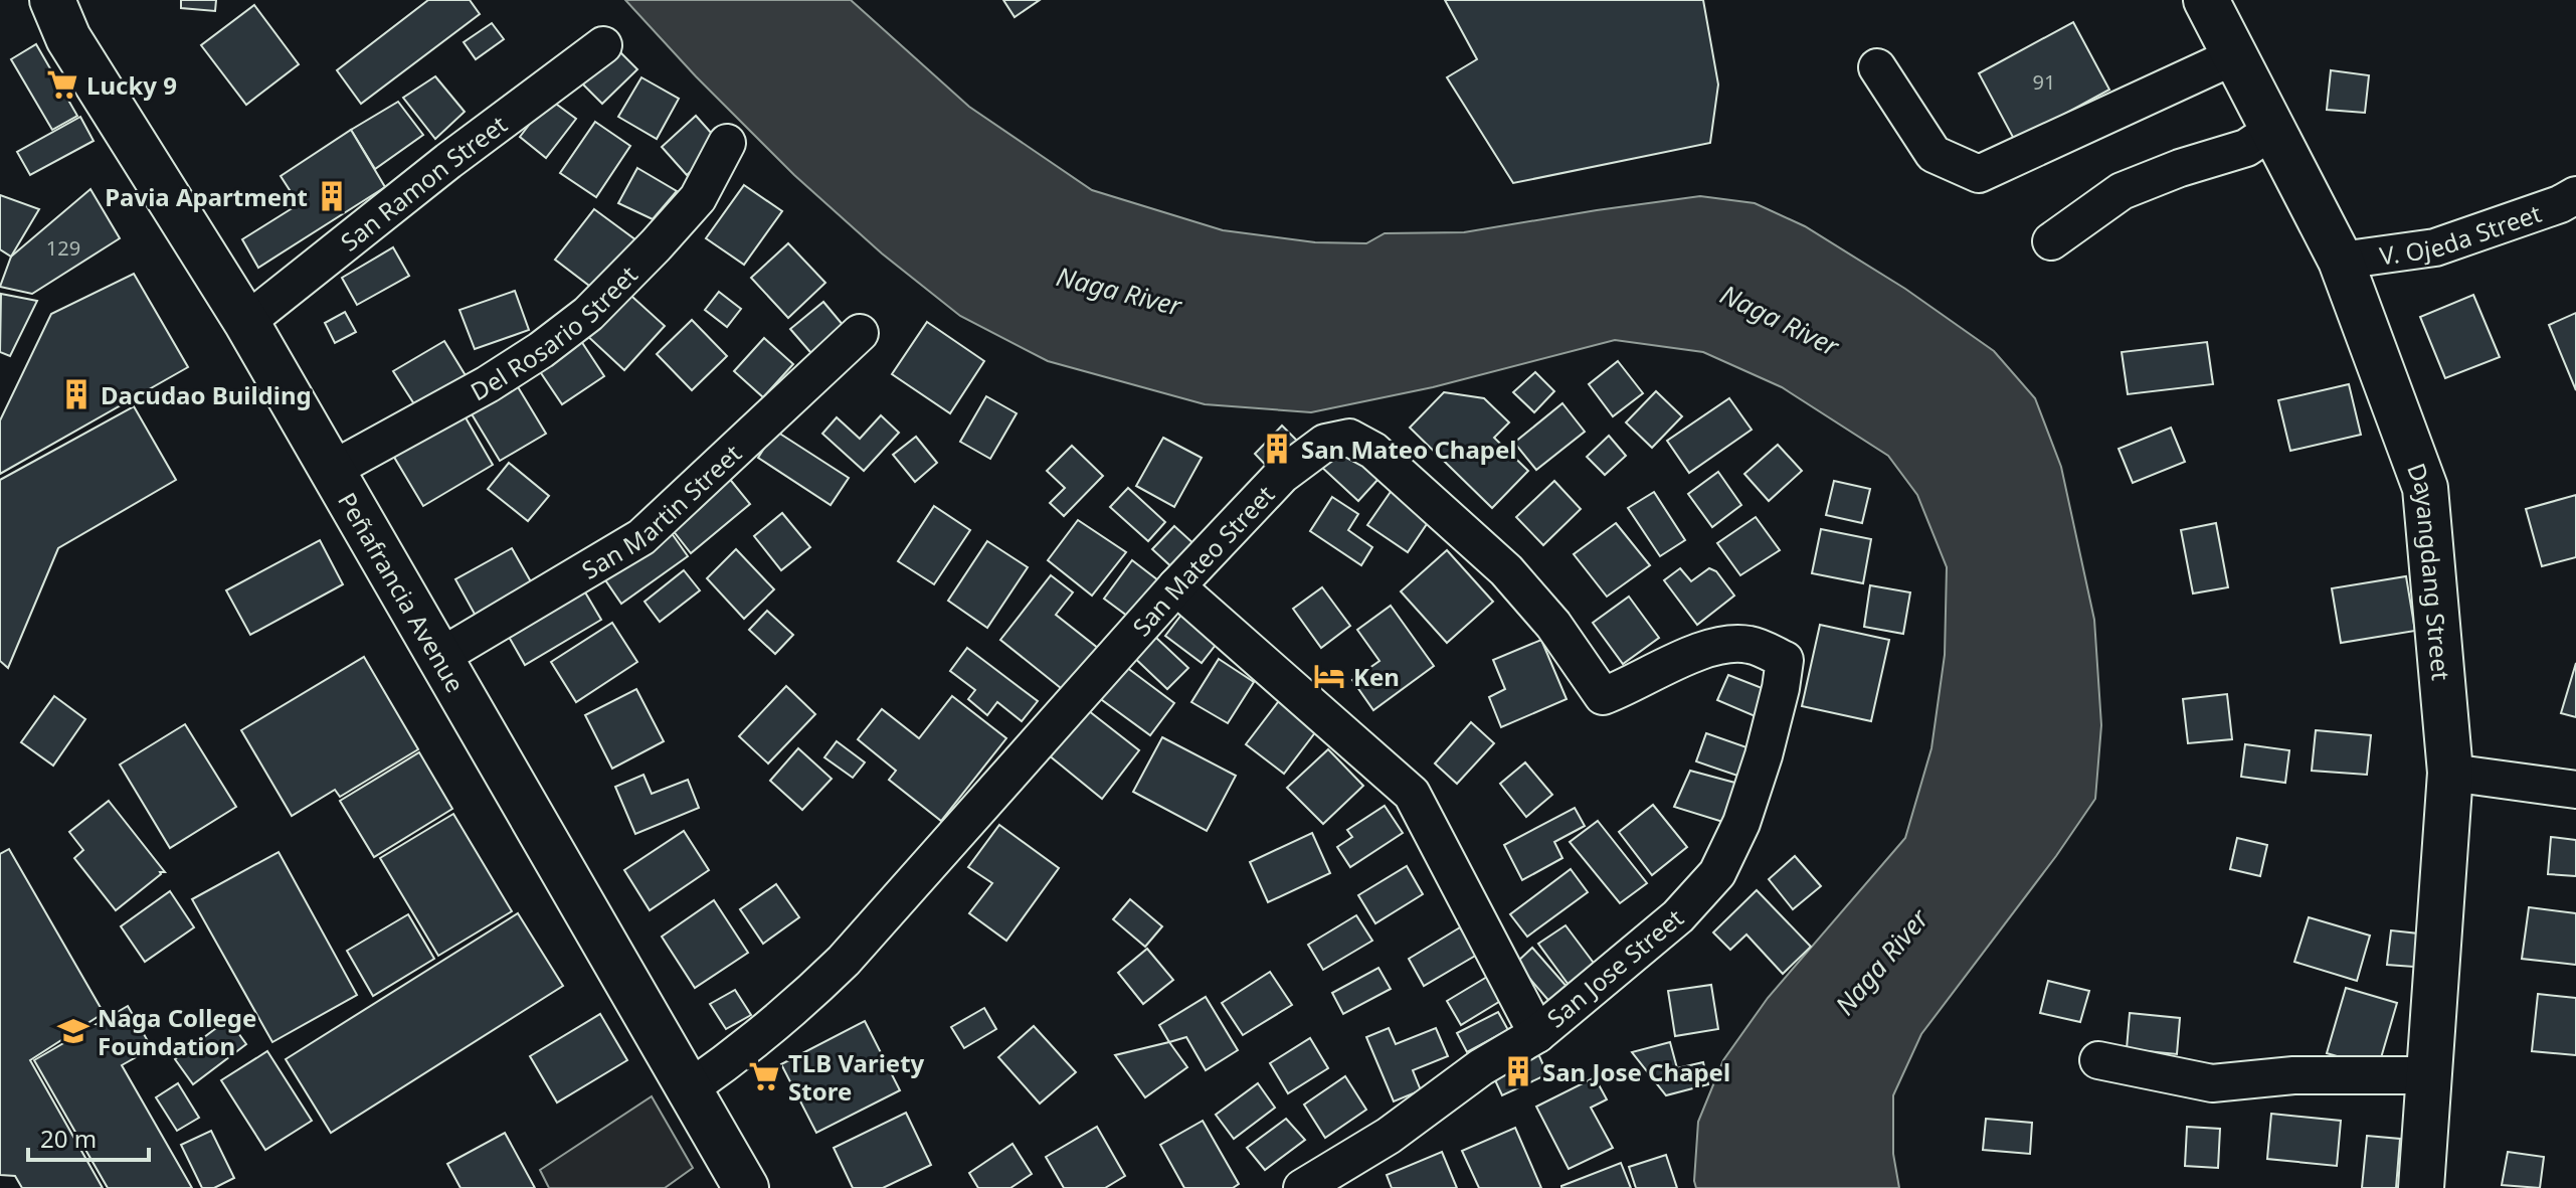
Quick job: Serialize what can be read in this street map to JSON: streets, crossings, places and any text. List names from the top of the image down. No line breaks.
{"streets":{"main road":["Dayangdang Street","Peñafrancia Avenue"],"street":["San Ramon Street","V. Ojeda Street","Del Rosario Street","San Martin Street","San Mateo Street","San Jose Street"]},"crossings":[["San Ramon Street","Peñafrancia Avenue"],["V. Ojeda Street","Dayangdang Street"],["Del Rosario Street","Peñafrancia Avenue"],["San Martin Street","Peñafrancia Avenue"],["San Mateo Street","Peñafrancia Avenue"],["San Mateo Street","San Jose Street"]],"water":["Naga River"],"places":{"supermarket":["Lucky 9","TLB Variety Store"],"building":["Pavia Apartment","Dacudao Building","San Mateo Chapel","San Jose Chapel"],"hotel":["Ken"],"school or university":["Naga College Foundation"]},"house_numbers":["91","129"],"scale_bar":"20 m"}
